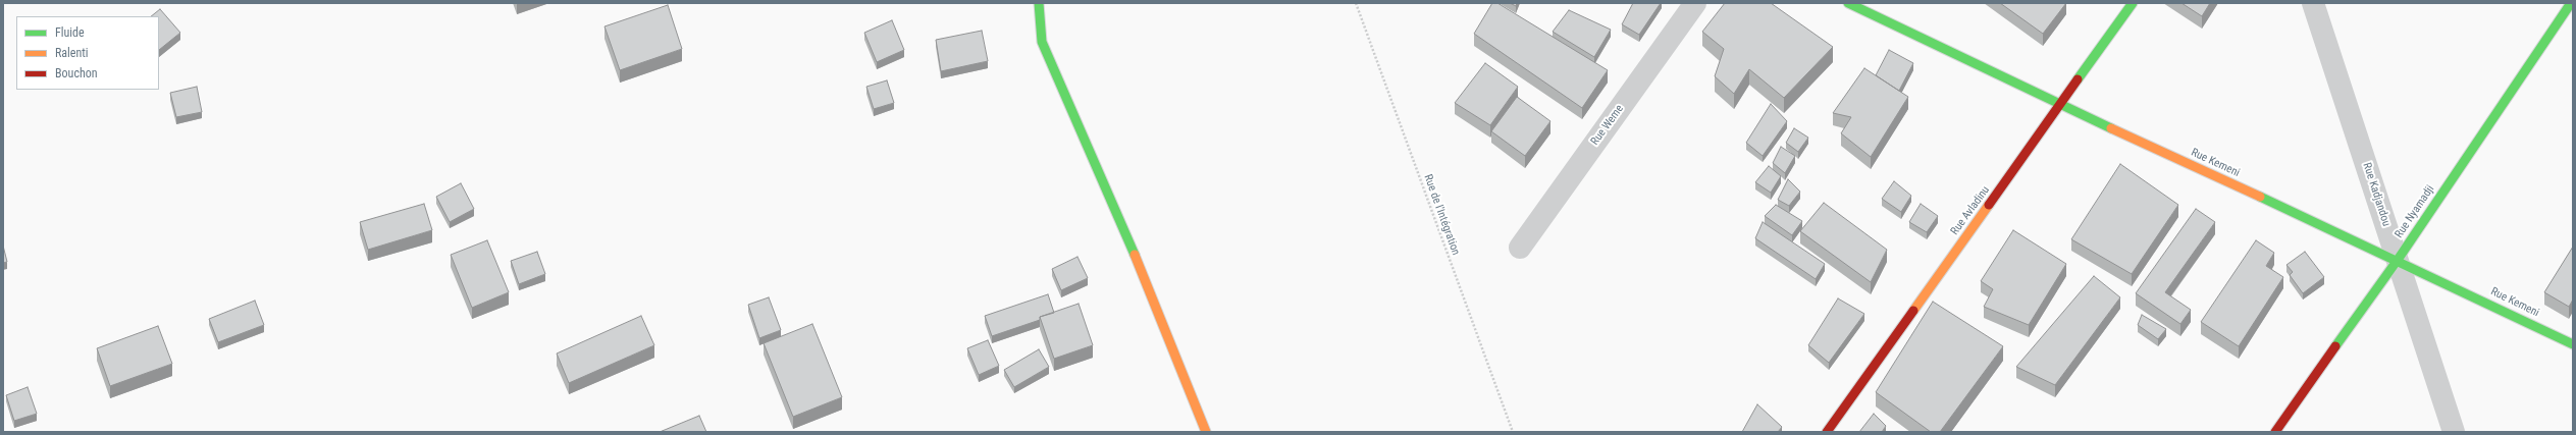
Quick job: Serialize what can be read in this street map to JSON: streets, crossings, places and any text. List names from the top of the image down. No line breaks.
{"streets":{"street":["Rue Weme","Rue Kemeni","Rue Kadjandou","Rue Avladinu","Rue Nyamadji"],"path":["Rue de l'Intégration"]},"crossings":[["Rue Kemeni","Rue Kadjandou"],["Rue Kemeni","Rue Avladinu"],["Rue Kemeni","Rue Nyamadji"],["Rue Kadjandou","Rue Nyamadji"]],"legend":["Fluide","Ralenti","Bouchon"]}
